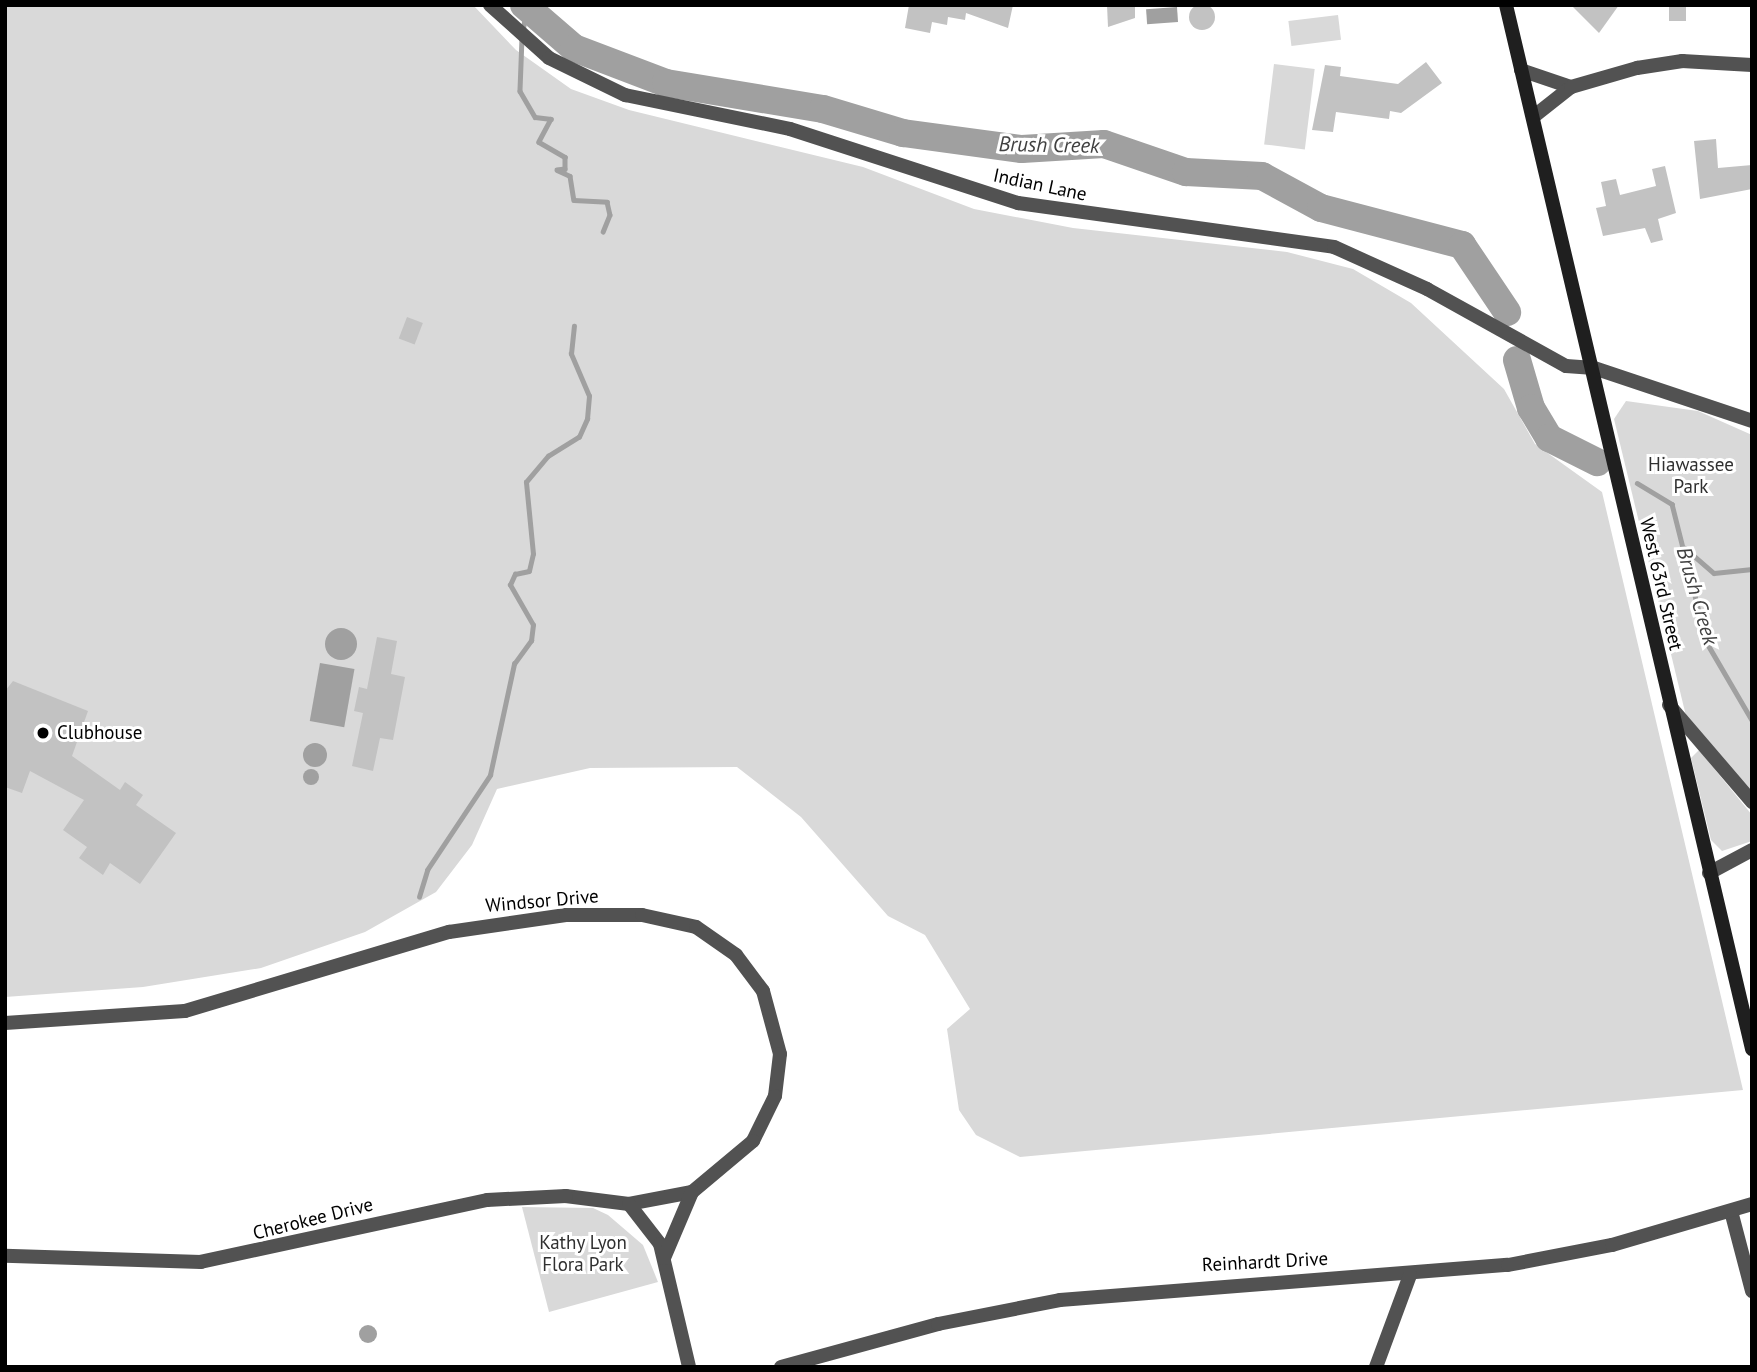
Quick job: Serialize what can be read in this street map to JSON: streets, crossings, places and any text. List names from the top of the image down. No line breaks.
{"streets":{"main road":["West 63rd Street"],"street":["Indian Lane","Windsor Drive","Cherokee Drive","Reinhardt Drive"]},"crossings":[["Indian Lane","West 63rd Street"],["Windsor Drive","Cherokee Drive"]],"water":["Brush Creek"],"parks":["Hiawassee Park","Kathy Lyon Flora Park"],"places":["Clubhouse"]}
